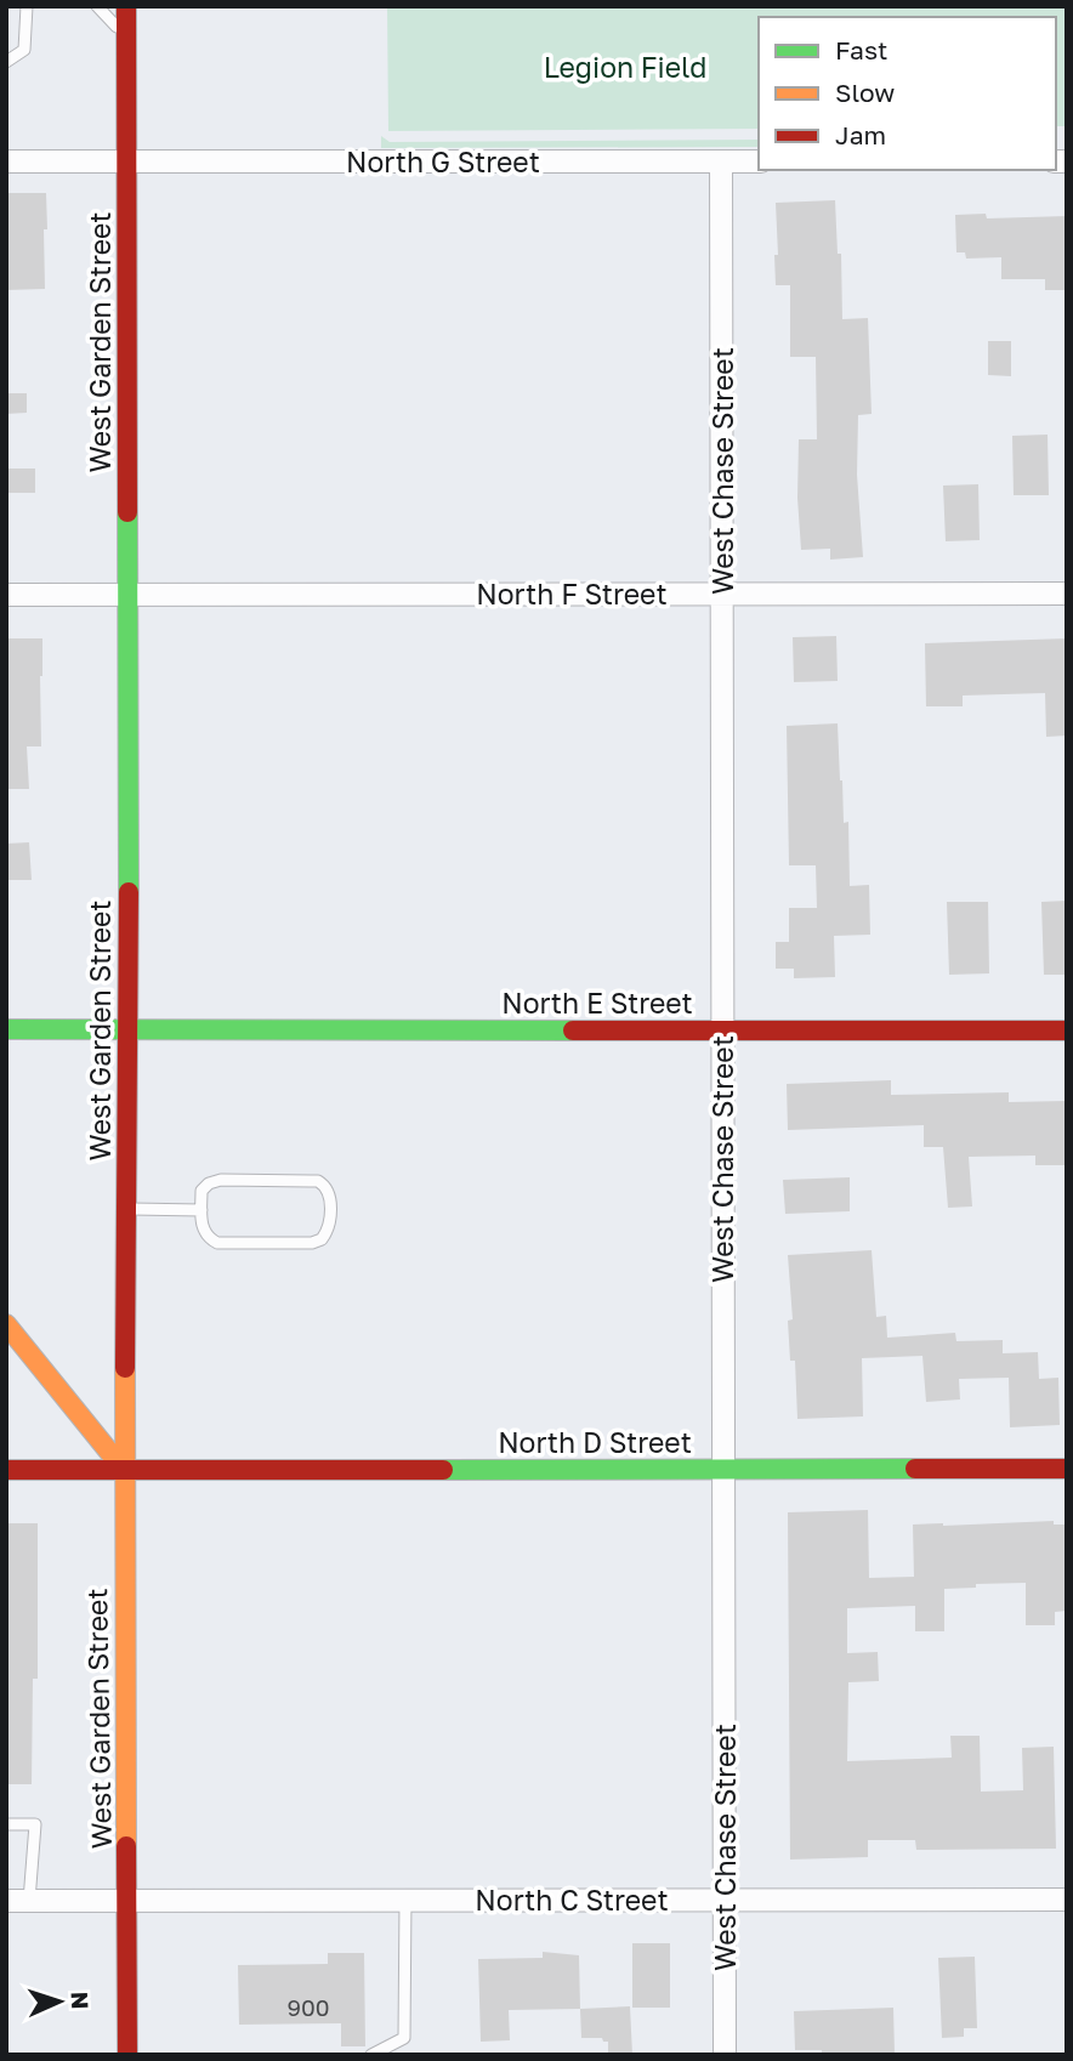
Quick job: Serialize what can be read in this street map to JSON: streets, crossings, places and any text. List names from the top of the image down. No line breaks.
{"streets":{"main road":["West Garden Street","North E Street","North D Street"],"street":["North G Street","West Chase Street","North F Street","North C Street"]},"crossings":[["North G Street","West Garden Street"],["North G Street","West Chase Street"],["West Garden Street","North F Street"],["West Garden Street","North E Street"],["West Garden Street","North D Street"],["West Garden Street","North C Street"],["West Chase Street","North F Street"],["West Chase Street","North E Street"],["West Chase Street","North D Street"],["West Chase Street","North C Street"]],"parks":["Legion Field"],"house_numbers":["900"],"legend":["Fast","Slow","Jam"],"north":"right"}
